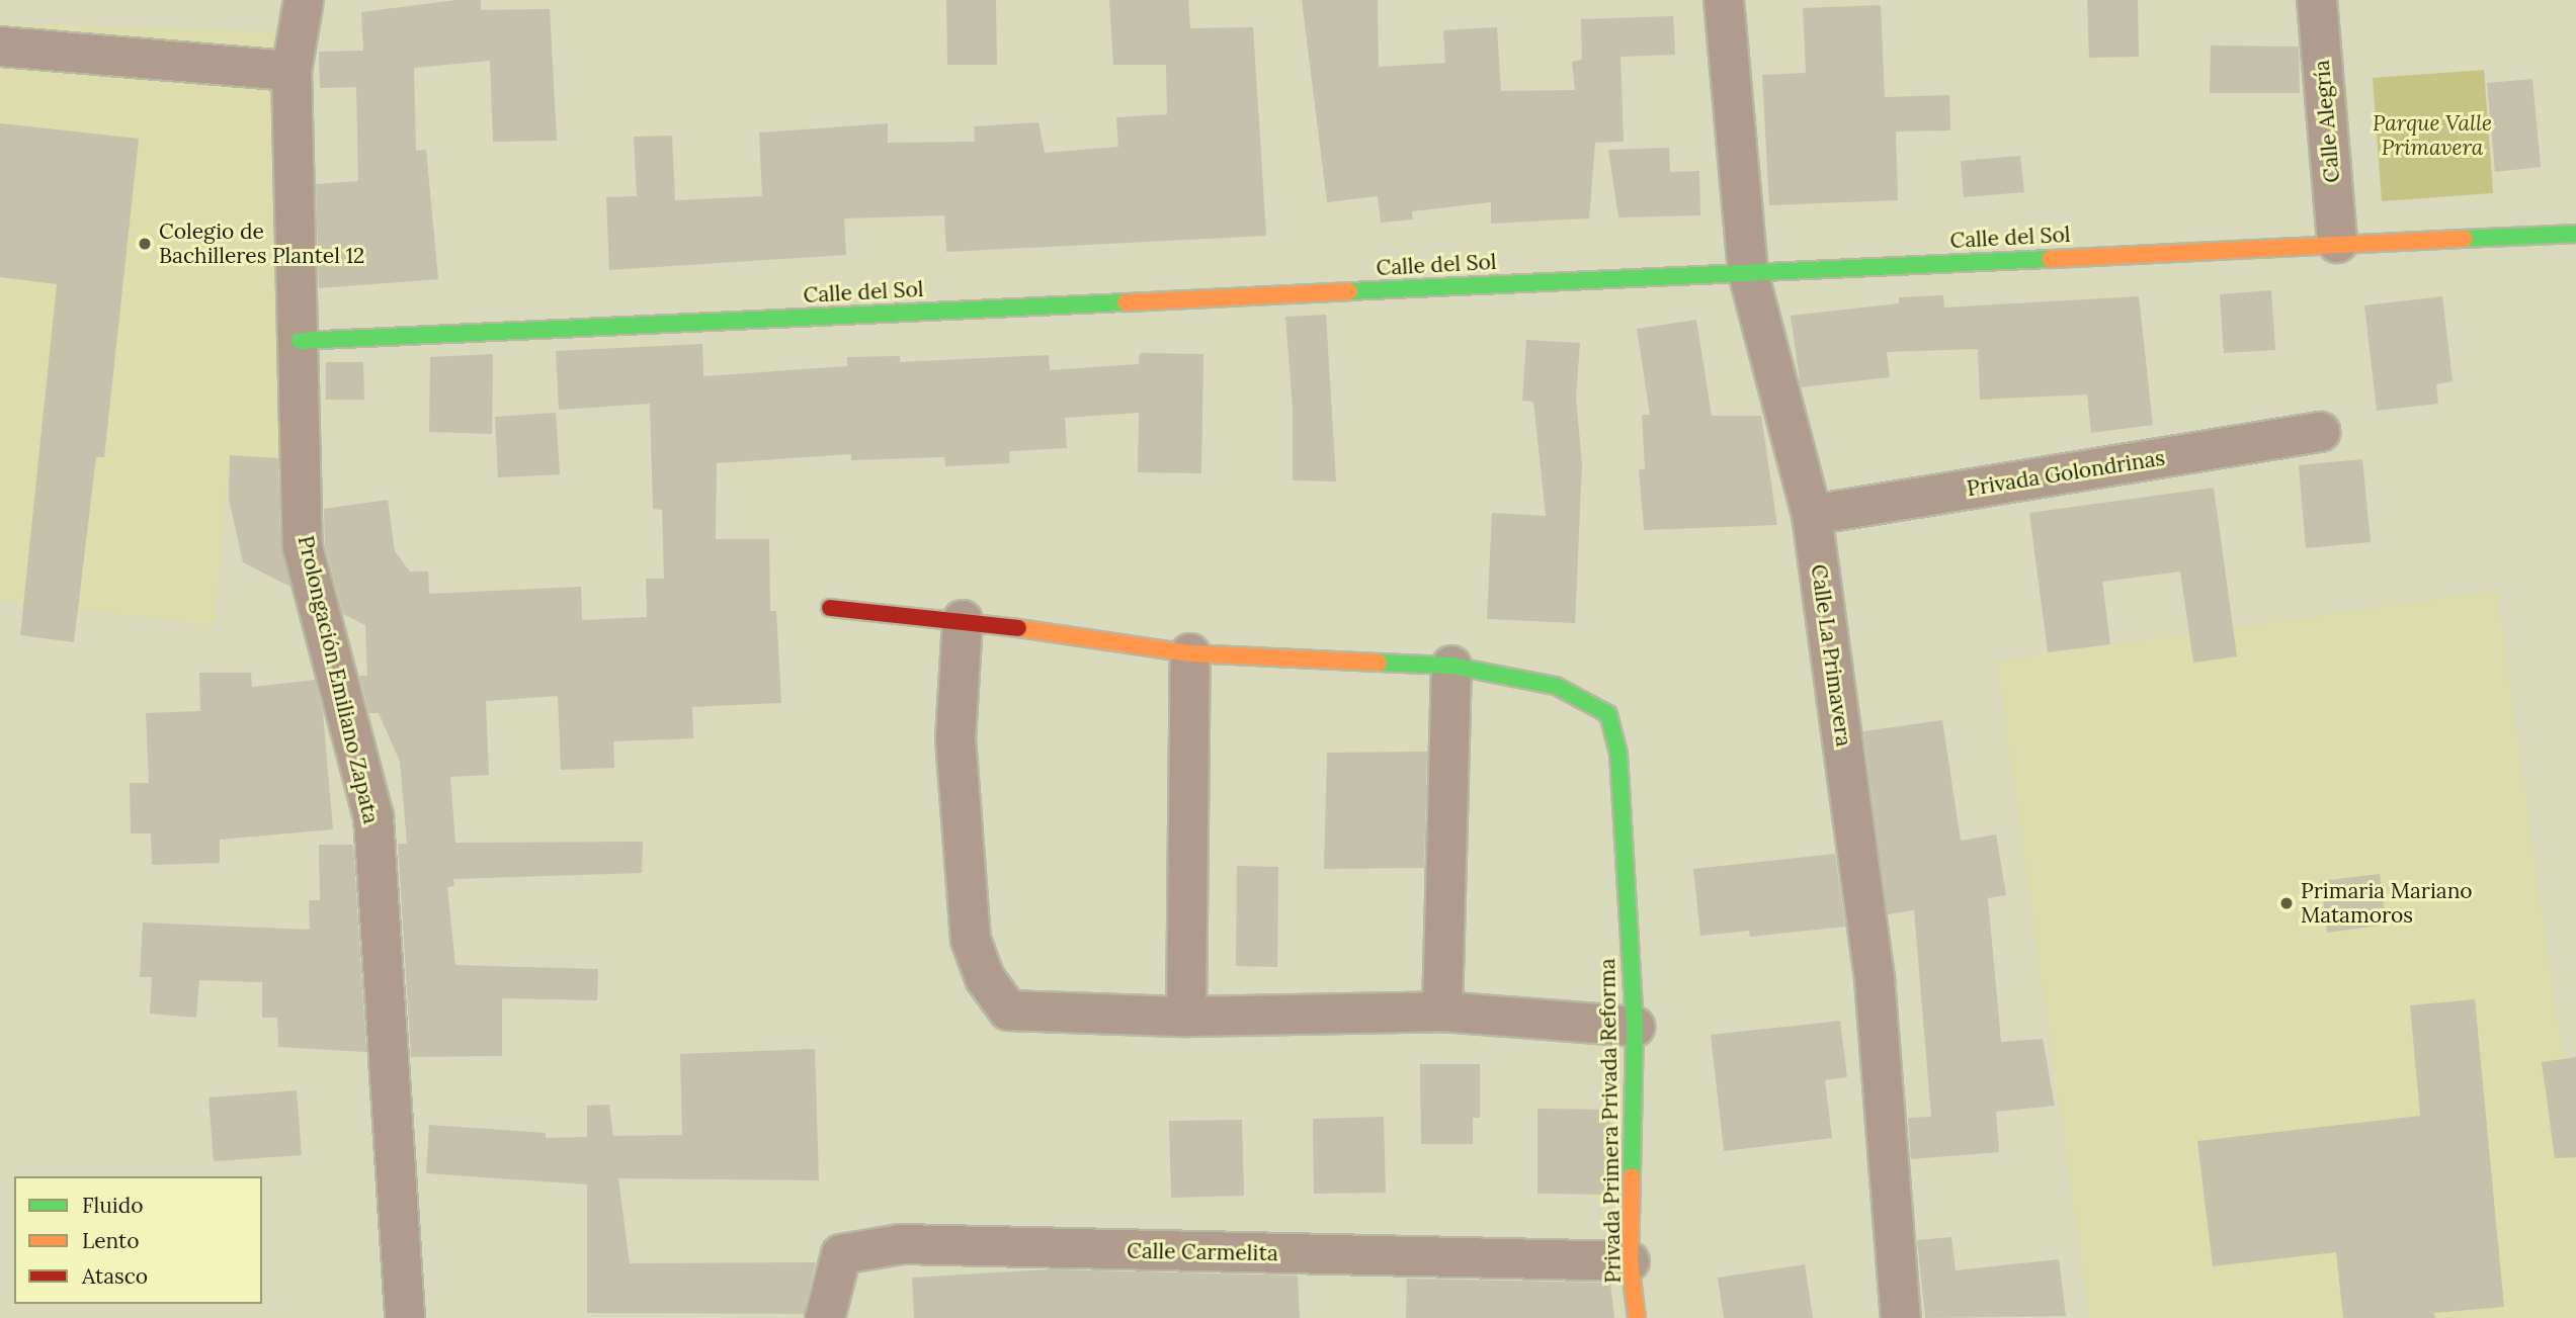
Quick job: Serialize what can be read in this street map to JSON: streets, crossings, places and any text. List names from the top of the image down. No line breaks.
{"streets":{"street":["Calle Alegría","Calle del Sol","Privada Golondrinas","Calle La Primavera","Prolongación Emiliano Zapata","Privada Primera Privada Reforma","Calle Carmelita"]},"crossings":[["Calle Alegría","Calle del Sol"],["Calle del Sol","Calle La Primavera"],["Calle del Sol","Prolongación Emiliano Zapata"],["Privada Golondrinas","Calle La Primavera"],["Privada Primera Privada Reforma","Calle Carmelita"]],"parks":["Parque Valle Primavera"],"places":["Colegio de Bachilleres Plantel 12","Primaria Mariano Matamoros"],"legend":["Fluido","Lento","Atasco"]}
